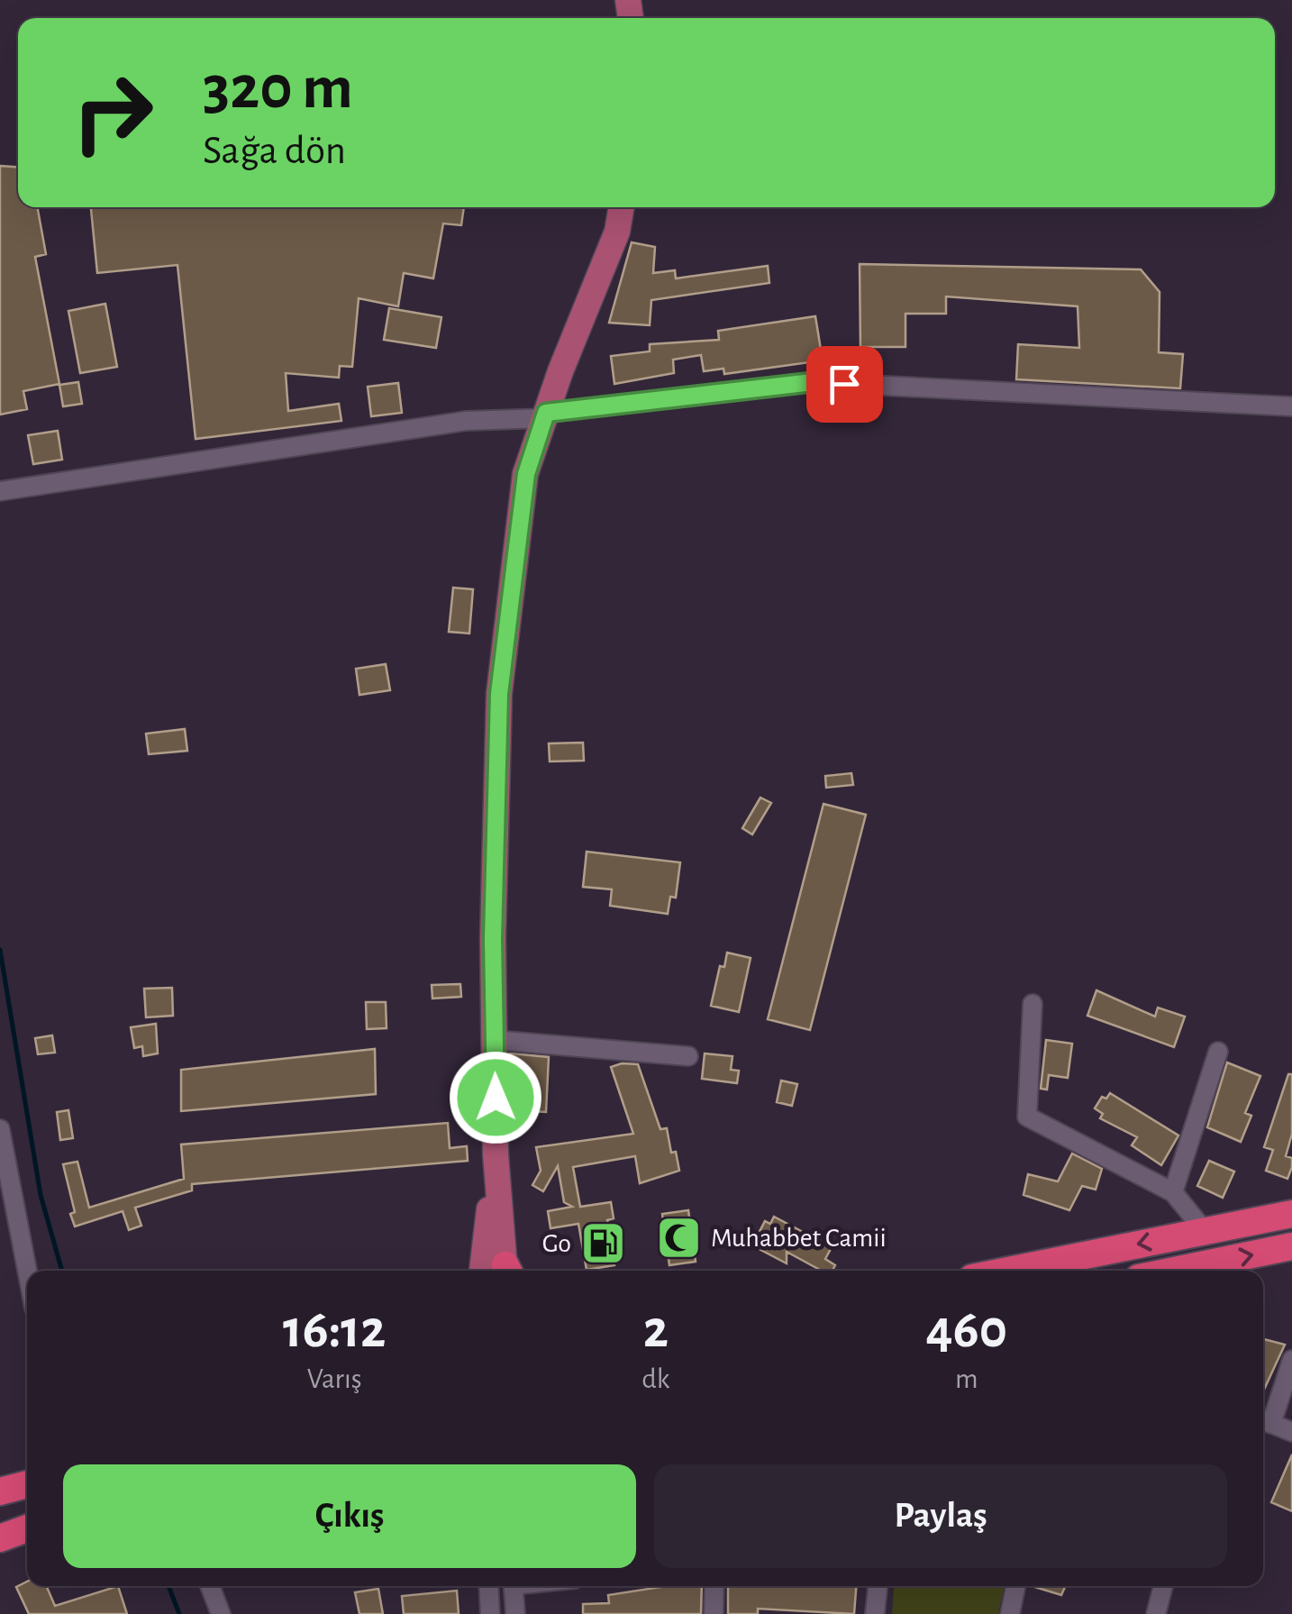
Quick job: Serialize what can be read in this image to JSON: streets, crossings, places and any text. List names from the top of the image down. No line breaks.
{"places":{"mosque":["Muhabbet Camii"],"fuel station":["Go"]},"page":{"turn":["320 m","Sağa dön"],"eta":["16:12","Varış","2","dk","460","m"],"buttons":["Çıkış","Paylaş"]}}
